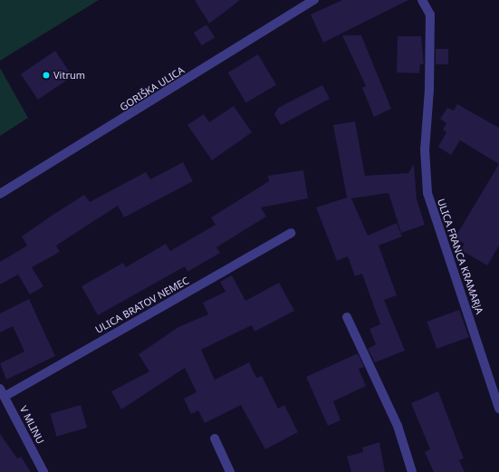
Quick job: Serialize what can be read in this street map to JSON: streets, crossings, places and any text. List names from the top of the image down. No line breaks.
{"streets":{"street":["GORIŠKA ULICA","ULICA FRANCA KRAMARJA","ULICA BRATOV NEMEC","V MLINU"]},"crossings":[["ULICA BRATOV NEMEC","V MLINU"]],"places":["Vitrum"]}
